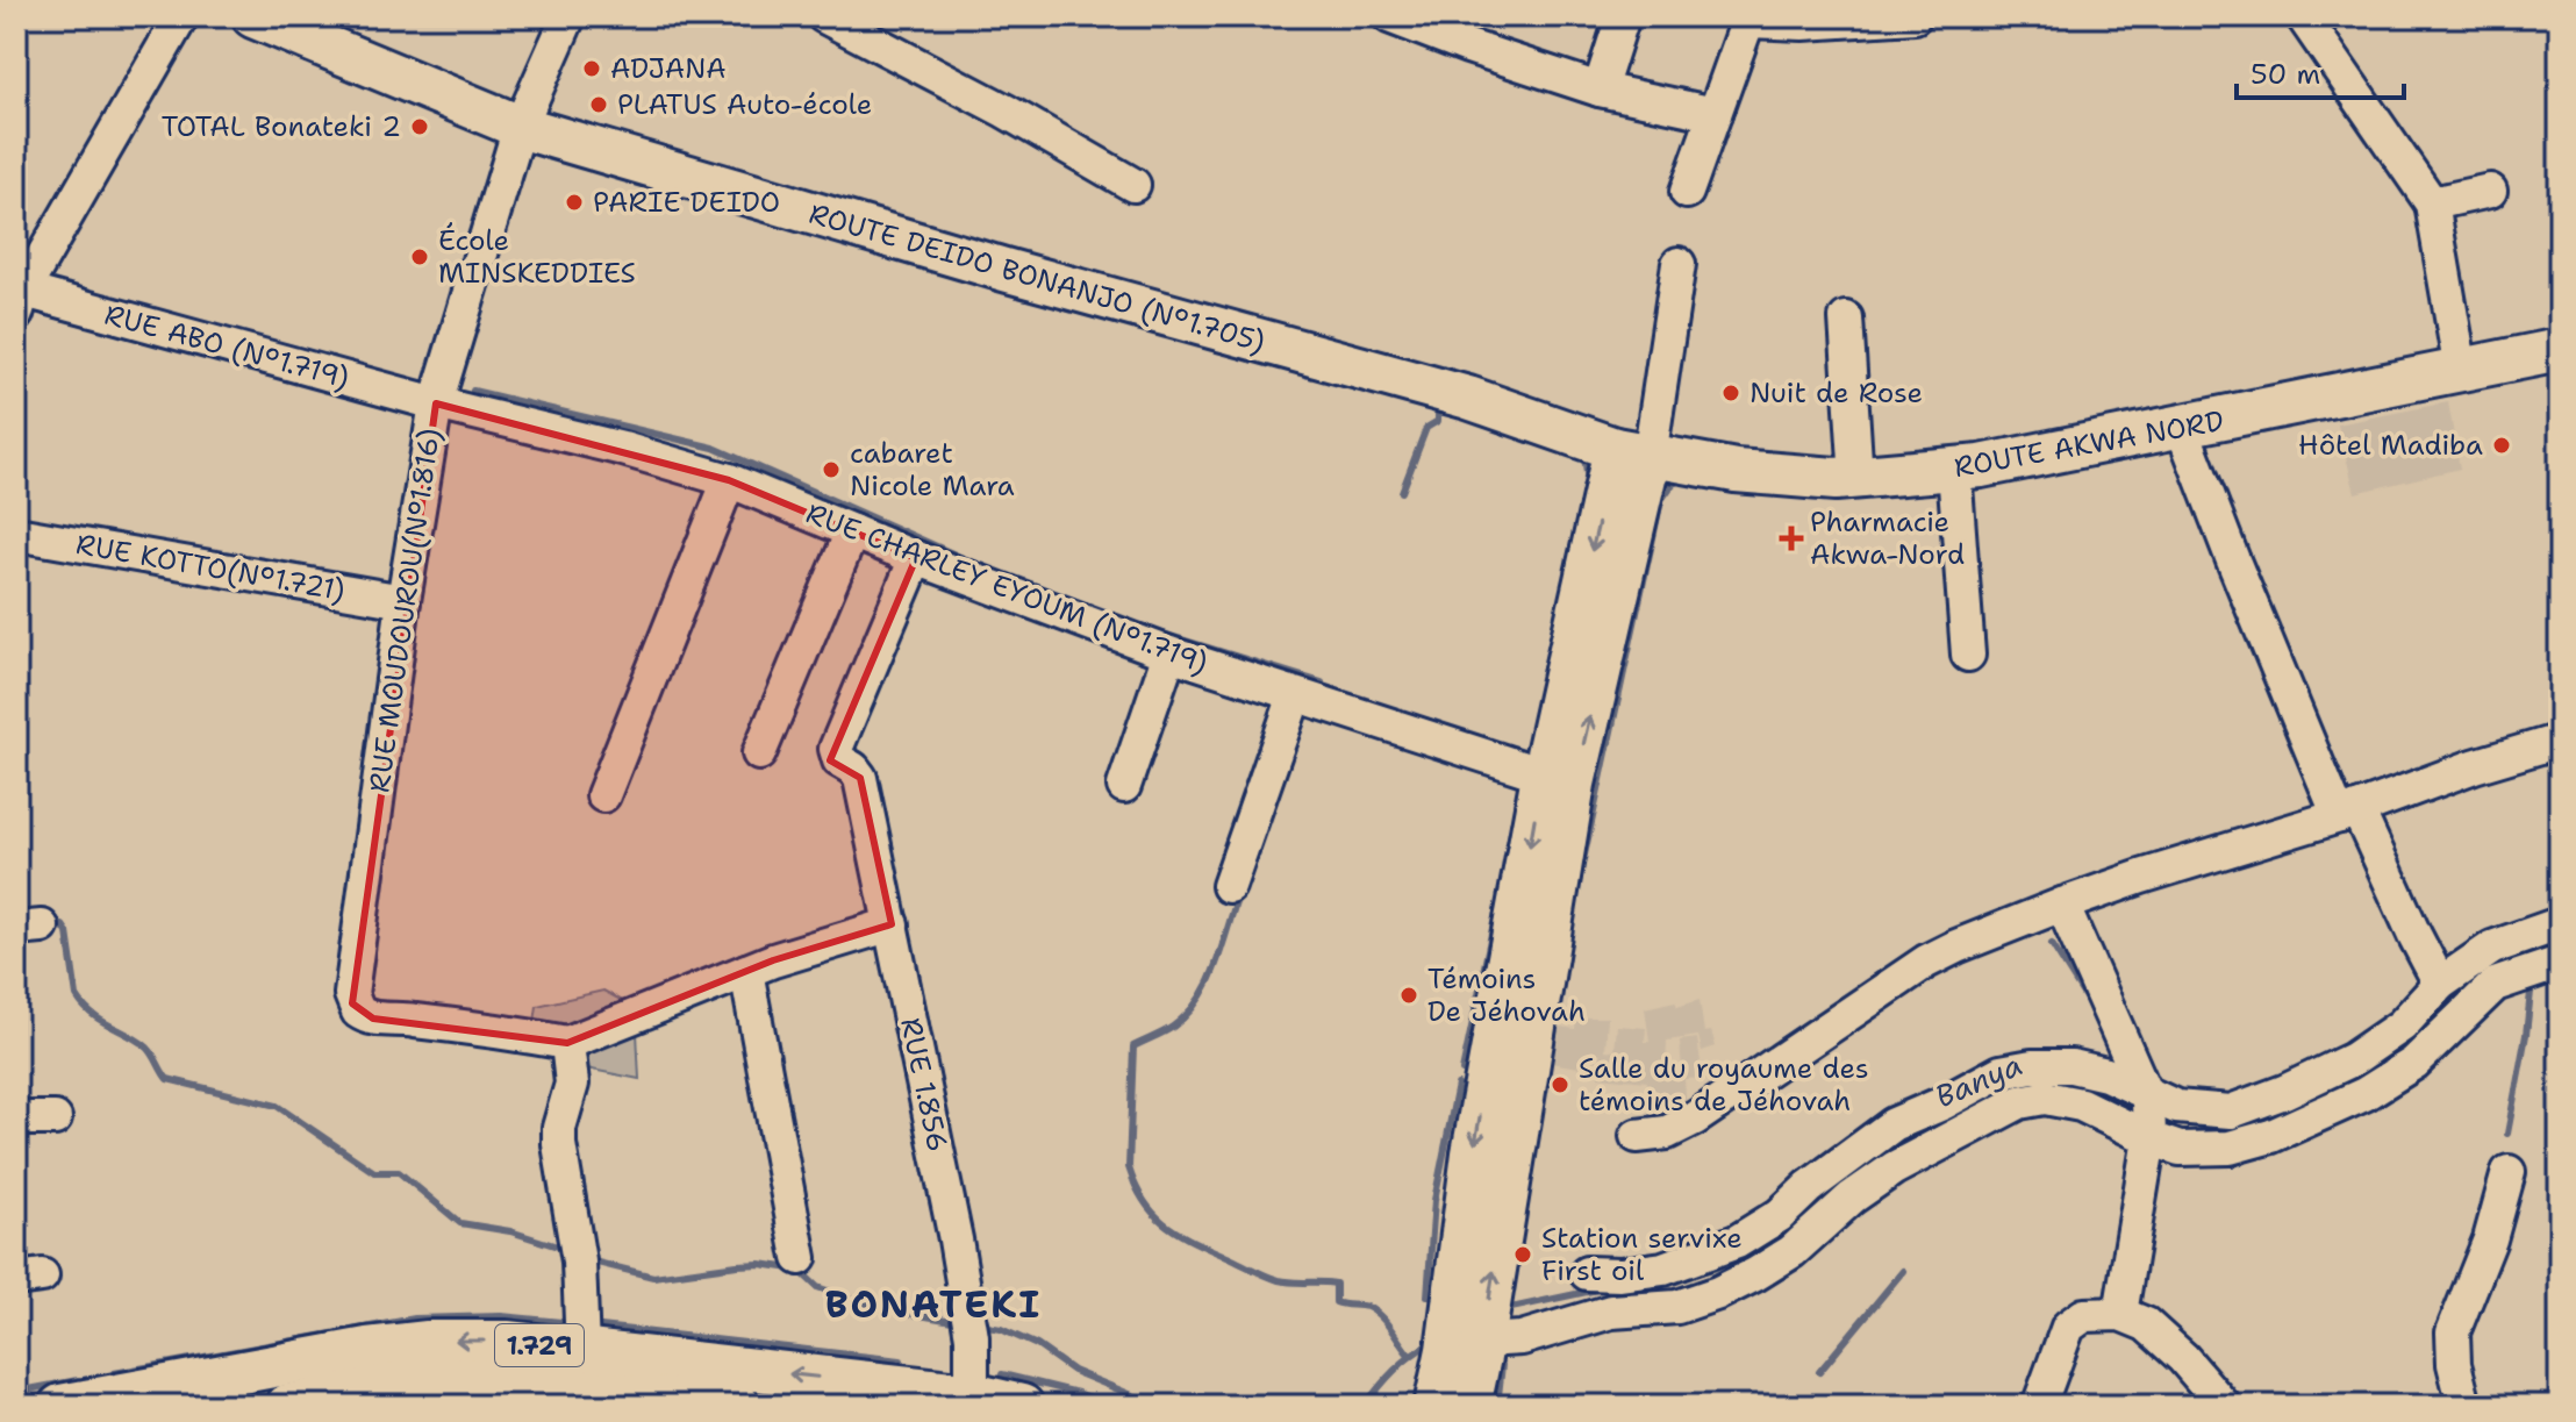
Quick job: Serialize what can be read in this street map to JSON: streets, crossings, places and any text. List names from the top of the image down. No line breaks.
{"streets":{"main road":["ROUTE DEIDO BONANJO (N°1.705)","ROUTE AKWA NORD","1.729"],"street":["RUE ABO (N°1.719)","RUE KOTTO(N°1.721)","RUE CHARLEY EYOUM (N°1.719)","RUE MOUDOUROU(N°1.816)","RUE 1.856"]},"crossings":[["ROUTE DEIDO BONANJO (N°1.705)","ROUTE AKWA NORD"],["ROUTE DEIDO BONANJO (N°1.705)","RUE MOUDOUROU(N°1.816)"],["RUE ABO (N°1.719)","RUE CHARLEY EYOUM (N°1.719)"],["RUE ABO (N°1.719)","RUE MOUDOUROU(N°1.816)"],["RUE KOTTO(N°1.721)","RUE MOUDOUROU(N°1.816)"],["RUE CHARLEY EYOUM (N°1.719)","RUE MOUDOUROU(N°1.816)"],["RUE CHARLEY EYOUM (N°1.719)","RUE 1.856"],["RUE 1.856","1.729"]],"districts":["BONATEKI"],"water":["Banya"],"places":{"other":["ADJANA","PLATUS Auto-école","TOTAL Bonateki 2","PARIE DEIDO","École MINSKEDDIES","Nuit de Rose","Hôtel Madiba","cabaret Nicole Mara","Témoins De Jéhovah","Salle du royaume des témoins de Jéhovah","Station servixe First oil"],"health":["Pharmacie Akwa-Nord"]},"scale_bar":"50 m"}
